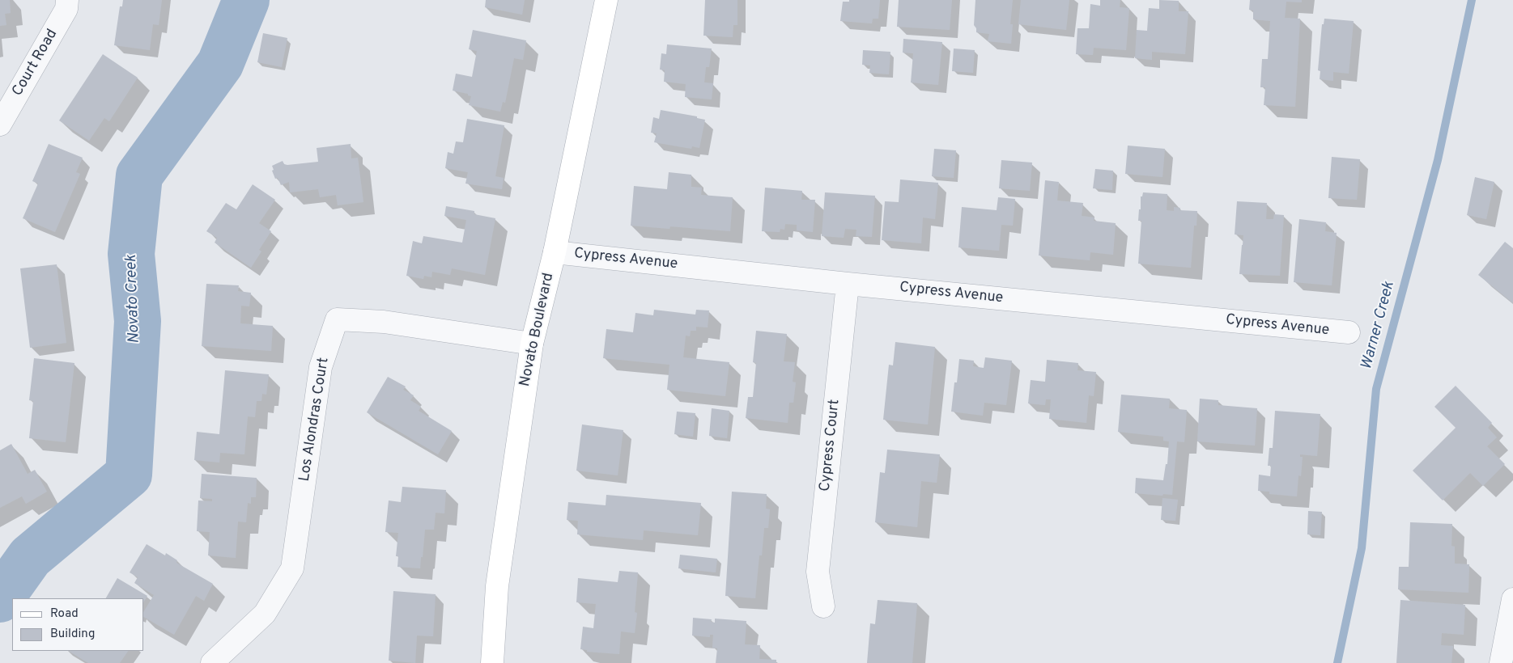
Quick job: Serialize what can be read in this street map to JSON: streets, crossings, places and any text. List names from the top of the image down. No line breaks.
{"streets":{"main road":["Novato Boulevard"],"street":["Court Road","Cypress Avenue","Los Alondras Court","Cypress Court"]},"crossings":[["Cypress Avenue","Novato Boulevard"],["Cypress Avenue","Cypress Court"],["Novato Boulevard","Los Alondras Court"]],"water":["Novato Creek","Warner Creek"],"legend":["Road","Building"]}
